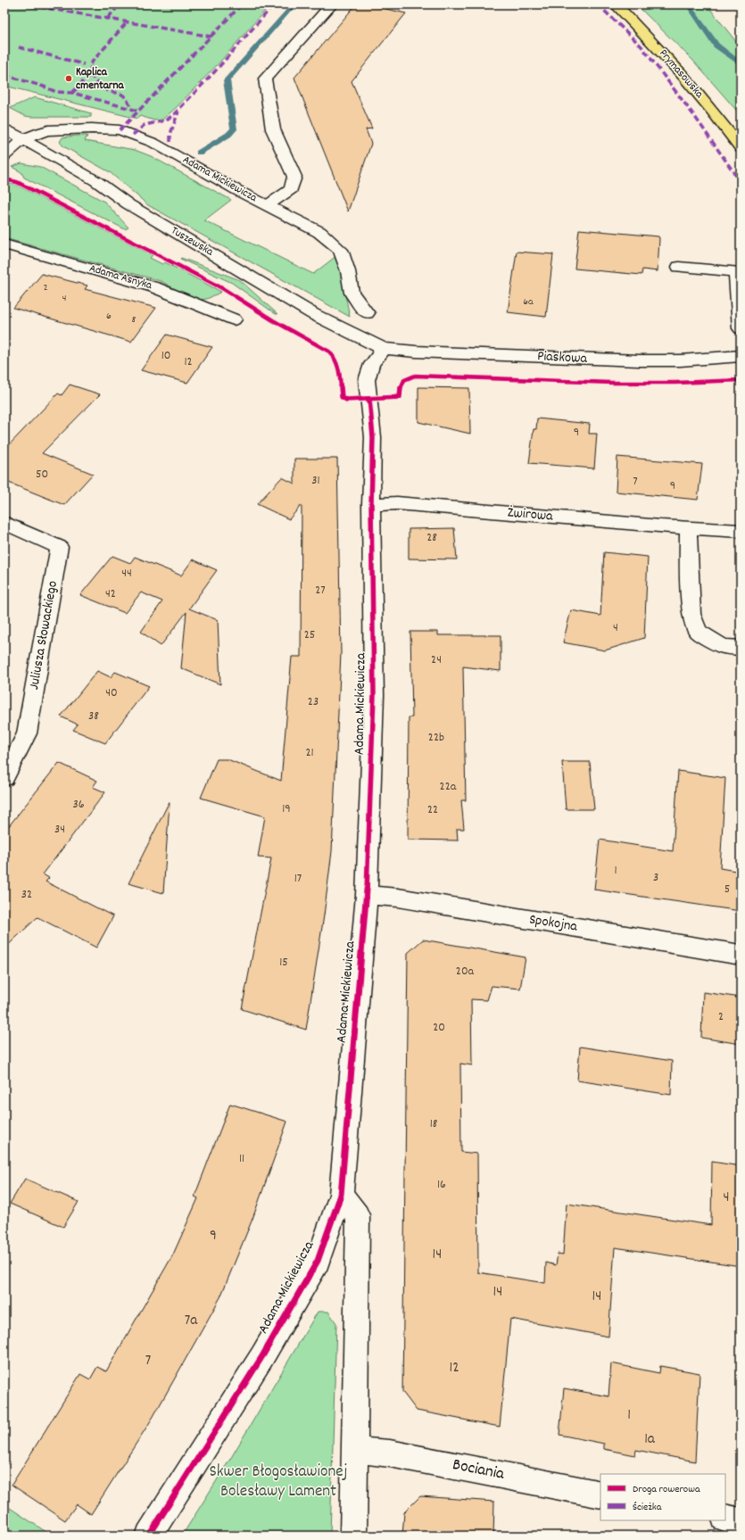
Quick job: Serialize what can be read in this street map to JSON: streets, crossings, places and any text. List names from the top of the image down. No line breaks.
{"streets":{"main road":["Prymasowska"],"street":["Adama Mickiewicza","Tuszewska","Adama Asnyka","Piaskowa","Żwirowa","Juliusza Słowackiego","Spokojna","Bociania"]},"crossings":[["Adama Mickiewicza","Tuszewska"],["Adama Mickiewicza","Piaskowa"],["Adama Mickiewicza","Żwirowa"],["Adama Mickiewicza","Spokojna"],["Tuszewska","Piaskowa"]],"parks":["Skwer Błogosławionej Bolesławy Lament"],"places":["Kaplica cmentarna"],"house_numbers":["2","4","6a","6","8","10","12","9","50","31","7","9","28","44","27","42","4","25","24","40","23","38","22b","21","22a","36","19","22","34","1","3","17","5","32","15","20a","2","20","18","11","16","4","9","14","14","14","7a","7","12","1","1a"],"legend":["Droga rowerowa","Ścieżka"]}
